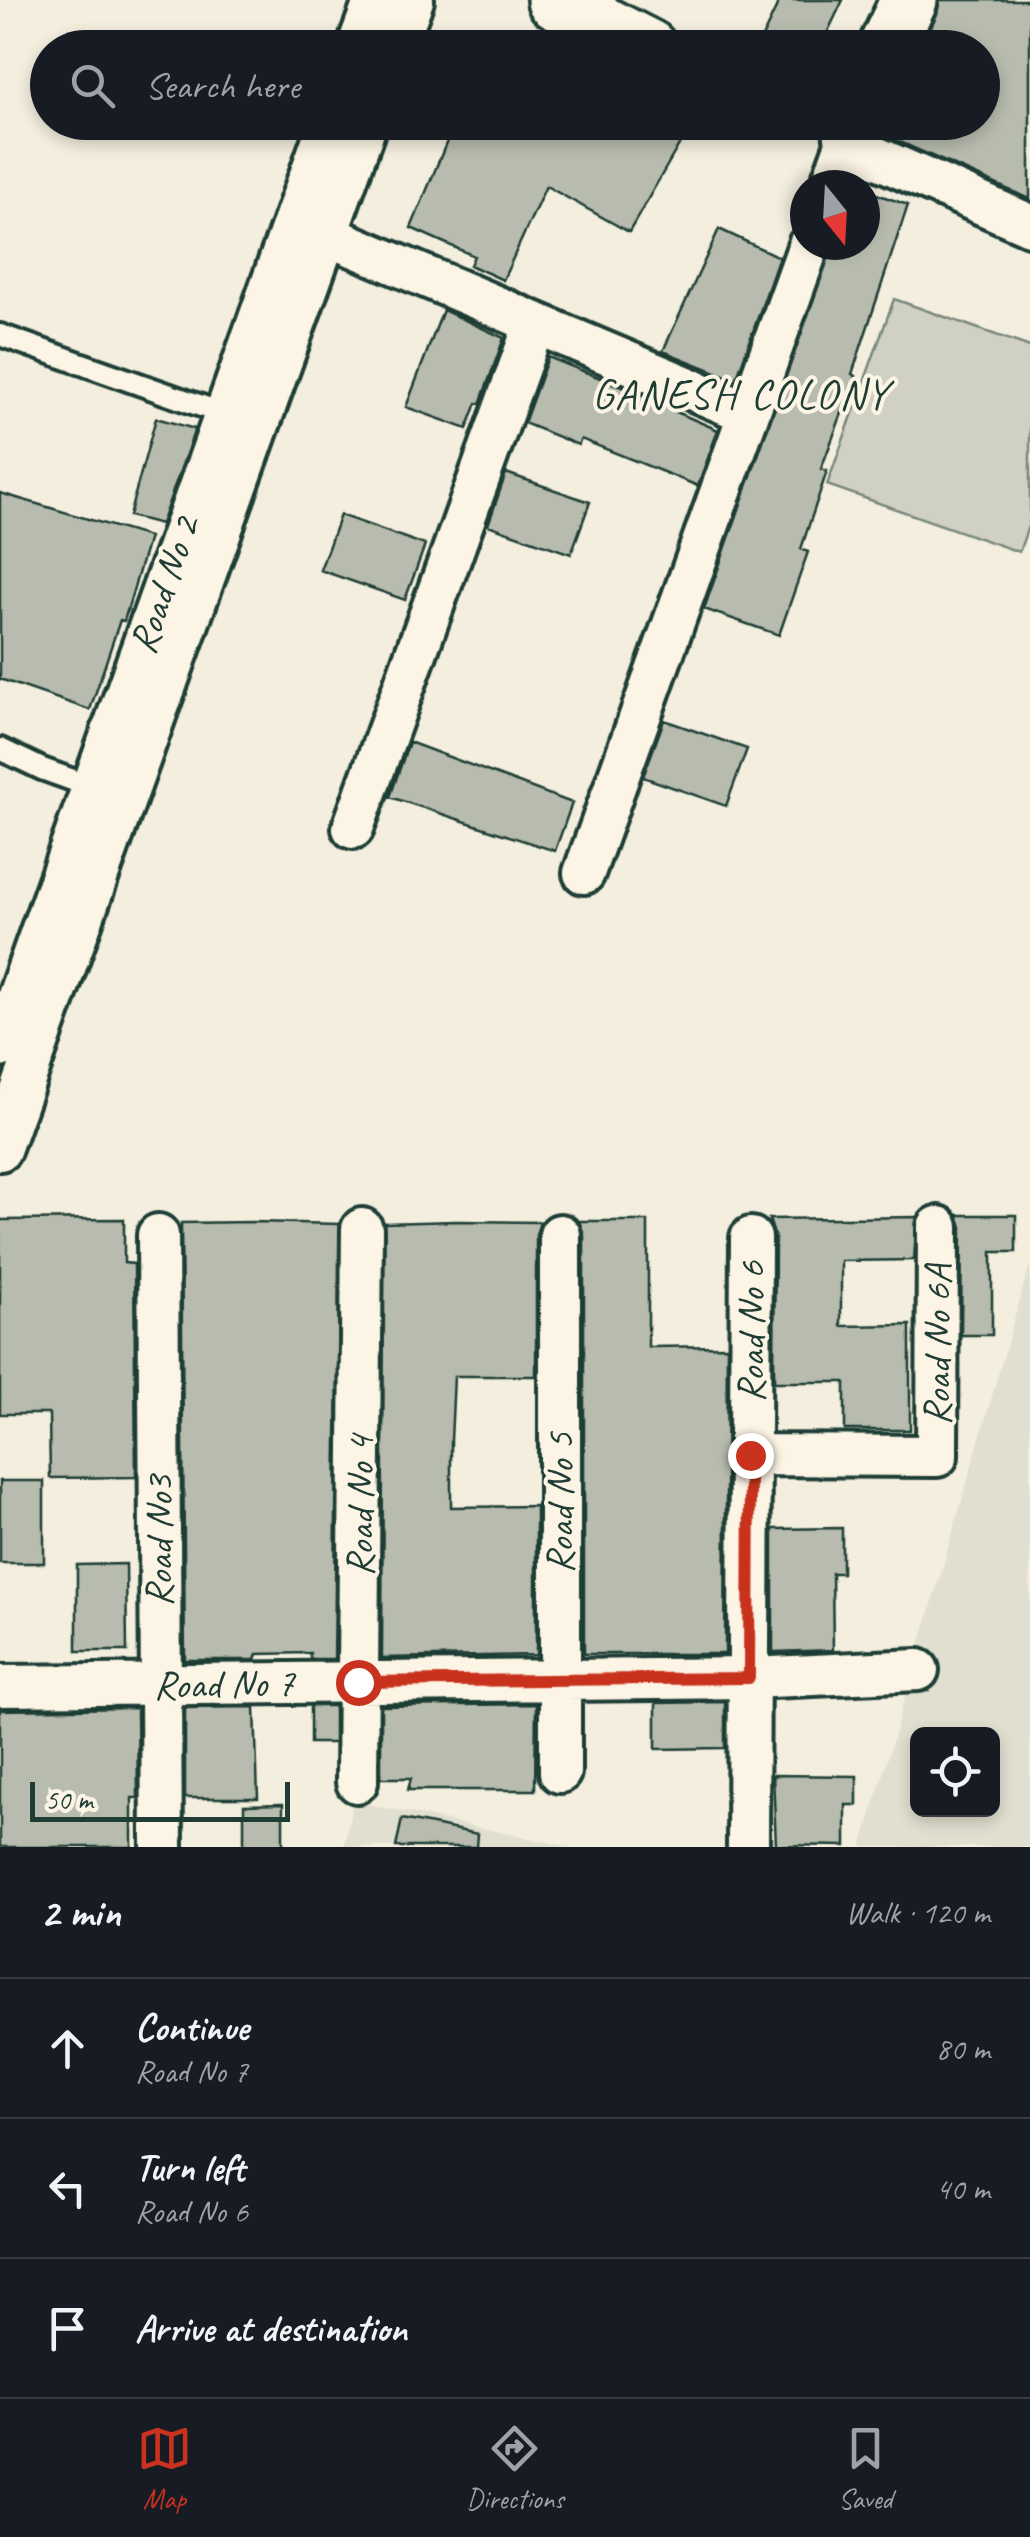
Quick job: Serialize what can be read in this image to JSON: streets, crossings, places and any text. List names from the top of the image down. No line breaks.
{"streets":{"street":["Road No 2","Road No 6","Road No 6A","Road No 5","Road No 4","Road No3","Road No 7"]},"crossings":[["Road No 6","Road No 6A"],["Road No 6","Road No 7"],["Road No 5","Road No 7"],["Road No 4","Road No 7"],["Road No3","Road No 7"]],"districts":["GANESH COLONY"],"scale_bar":"50 m","north":"bottom","page":{"search":"Search here","scale":"50 m","heading":["2 min","Walk · 120 m"],"list":[["Continue","Road No 7","80 m"],["Turn left","Road No 6","40 m"],"Arrive at destination"],"nav":["Map","Directions","Saved"]}}
